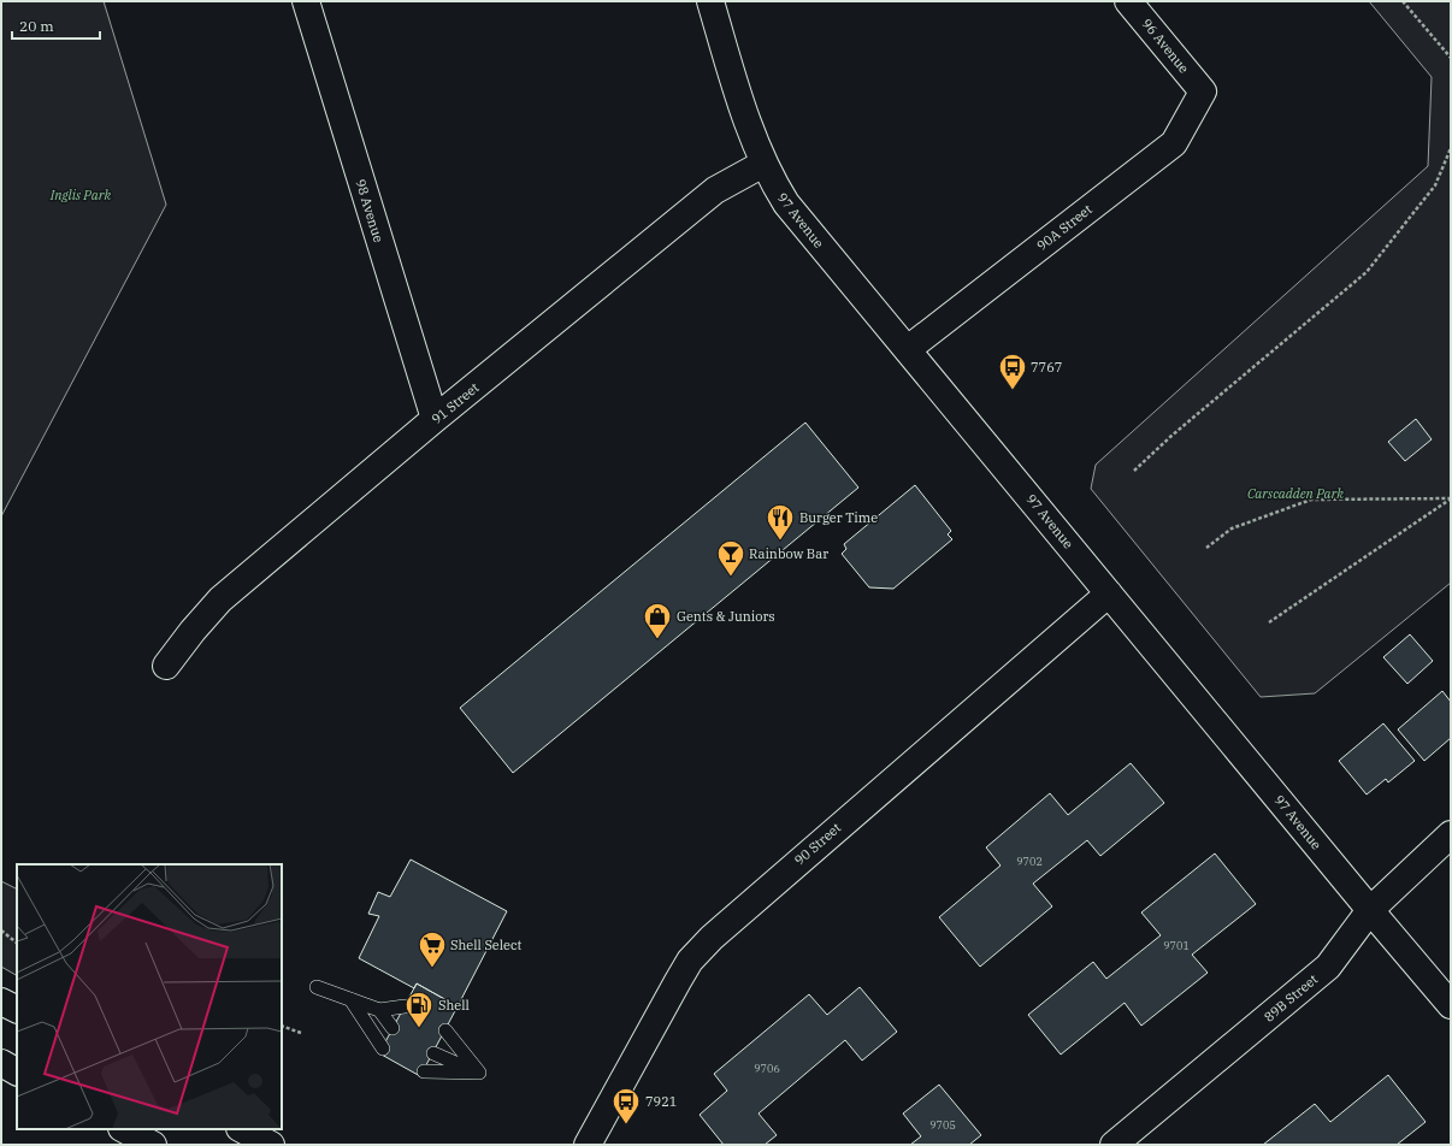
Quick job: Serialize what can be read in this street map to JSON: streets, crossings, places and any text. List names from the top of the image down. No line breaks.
{"streets":{"street":["96 Avenue","98 Avenue","97 Avenue","90A Street","91 Street","90 Street","89B Street"]},"crossings":[["96 Avenue","90A Street"],["98 Avenue","91 Street"],["97 Avenue","90A Street"],["97 Avenue","91 Street"],["97 Avenue","90 Street"],["97 Avenue","89B Street"]],"parks":["Inglis Park","Carscadden Park"],"places":{"bus stop":["7767","7921"],"restaurant":["Burger Time"],"bar":["Rainbow Bar"],"shop":["Gents & Juniors"],"supermarket":["Shell Select"],"fuel station":["Shell"]},"house_numbers":["9702","9701","9706","9705"],"scale_bar":"20 m"}
